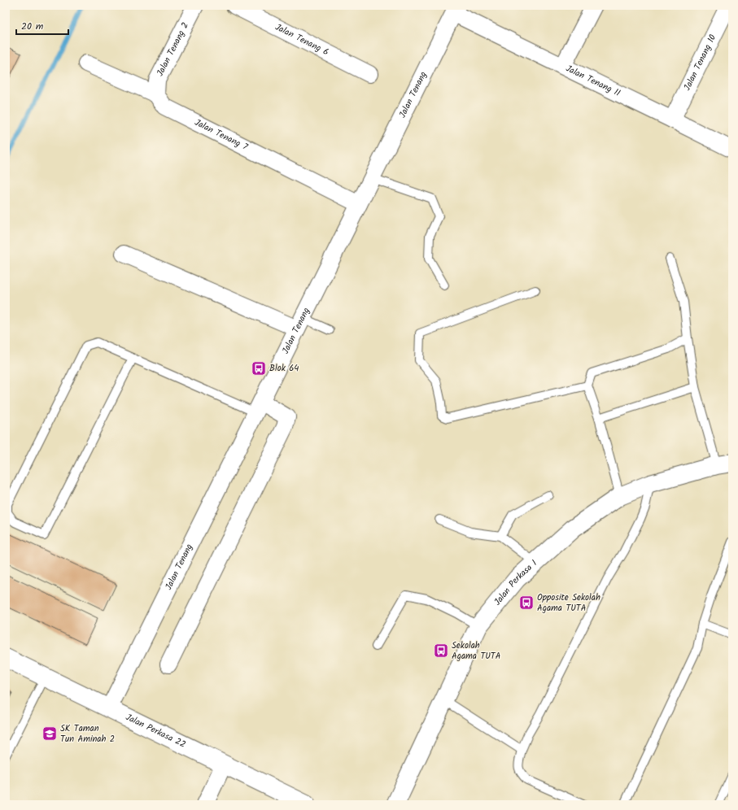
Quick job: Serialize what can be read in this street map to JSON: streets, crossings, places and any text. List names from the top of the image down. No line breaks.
{"streets":{"street":["Jalan Tenang 6","Jalan Tenang 2","Jalan Tenang 10","Jalan Tenang 11","Jalan Tenang","Jalan Tenang 7","Jalan Perkasa 1","Jalan Perkasa 22"]},"crossings":[["Jalan Tenang 2","Jalan Tenang 7"],["Jalan Tenang 10","Jalan Tenang 11"],["Jalan Tenang 11","Jalan Tenang"],["Jalan Tenang","Jalan Tenang 7"],["Jalan Tenang","Jalan Perkasa 22"]],"places":{"bus stop":["Blok 64","Opposite Sekolah Agama TUTA","Sekolah Agama TUTA"],"school or university":["SK Taman Tun Aminah 2"]},"scale_bar":"20 m"}
